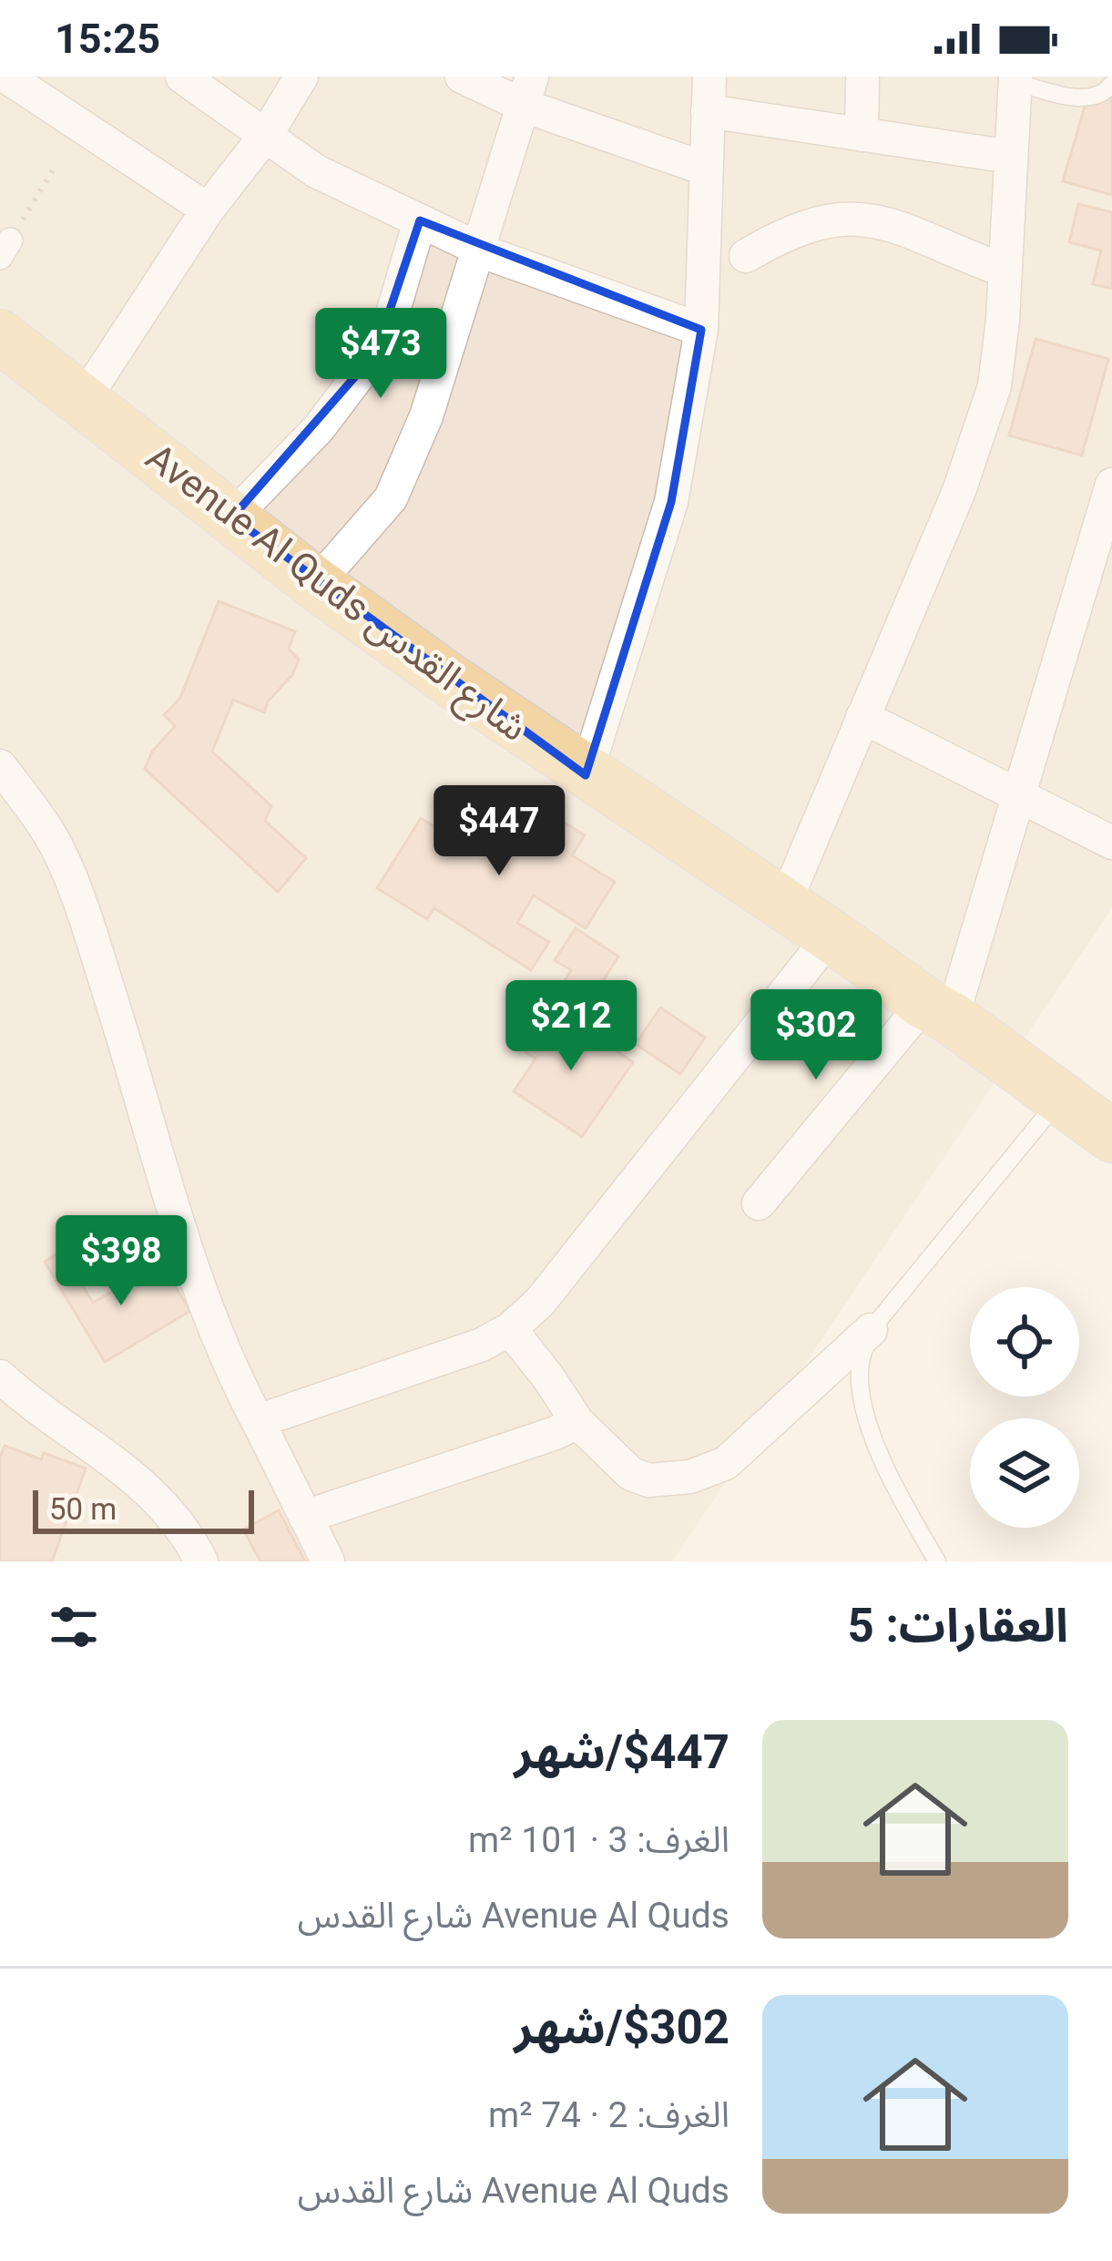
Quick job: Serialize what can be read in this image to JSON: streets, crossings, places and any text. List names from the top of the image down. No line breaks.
{"streets":{"main road":["Avenue Al Quds شارع القدس"]},"scale_bar":"50 m","page":{"status":"15:25","price":["$473","$447","$212","$302","$398"],"scale":"50 m","heading":"العقارات: 5","list":[{"name":"$447/شهر","note":"الغرف: 3 · 101 m² · Avenue Al Quds شارع القدس"},{"name":"$302/شهر","note":"الغرف: 2 · 74 m² · Avenue Al Quds شارع القدس"}]}}
